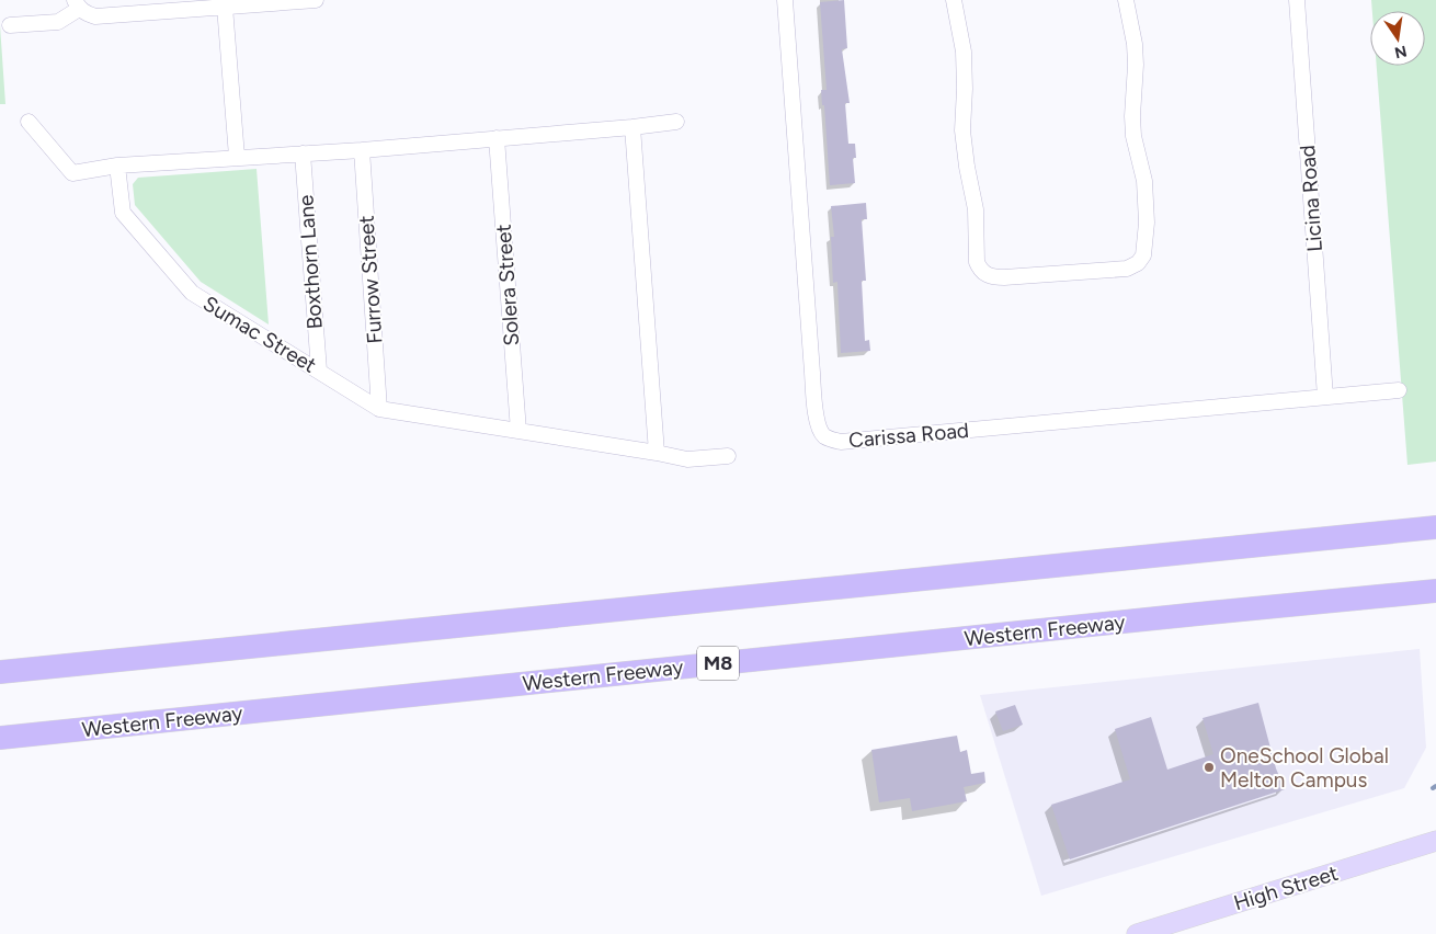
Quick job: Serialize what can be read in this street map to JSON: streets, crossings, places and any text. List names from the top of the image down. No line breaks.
{"streets":{"highway":["Western Freeway","M8"],"main road":["High Street"],"street":["Licina Road","Boxthorn Lane","Furrow Street","Solera Street","Sumac Street","Carissa Road"]},"crossings":[["Licina Road","Carissa Road"],["Boxthorn Lane","Sumac Street"],["Furrow Street","Sumac Street"],["Solera Street","Sumac Street"]],"places":["OneSchool Global Melton Campus"],"north":"bottom"}
